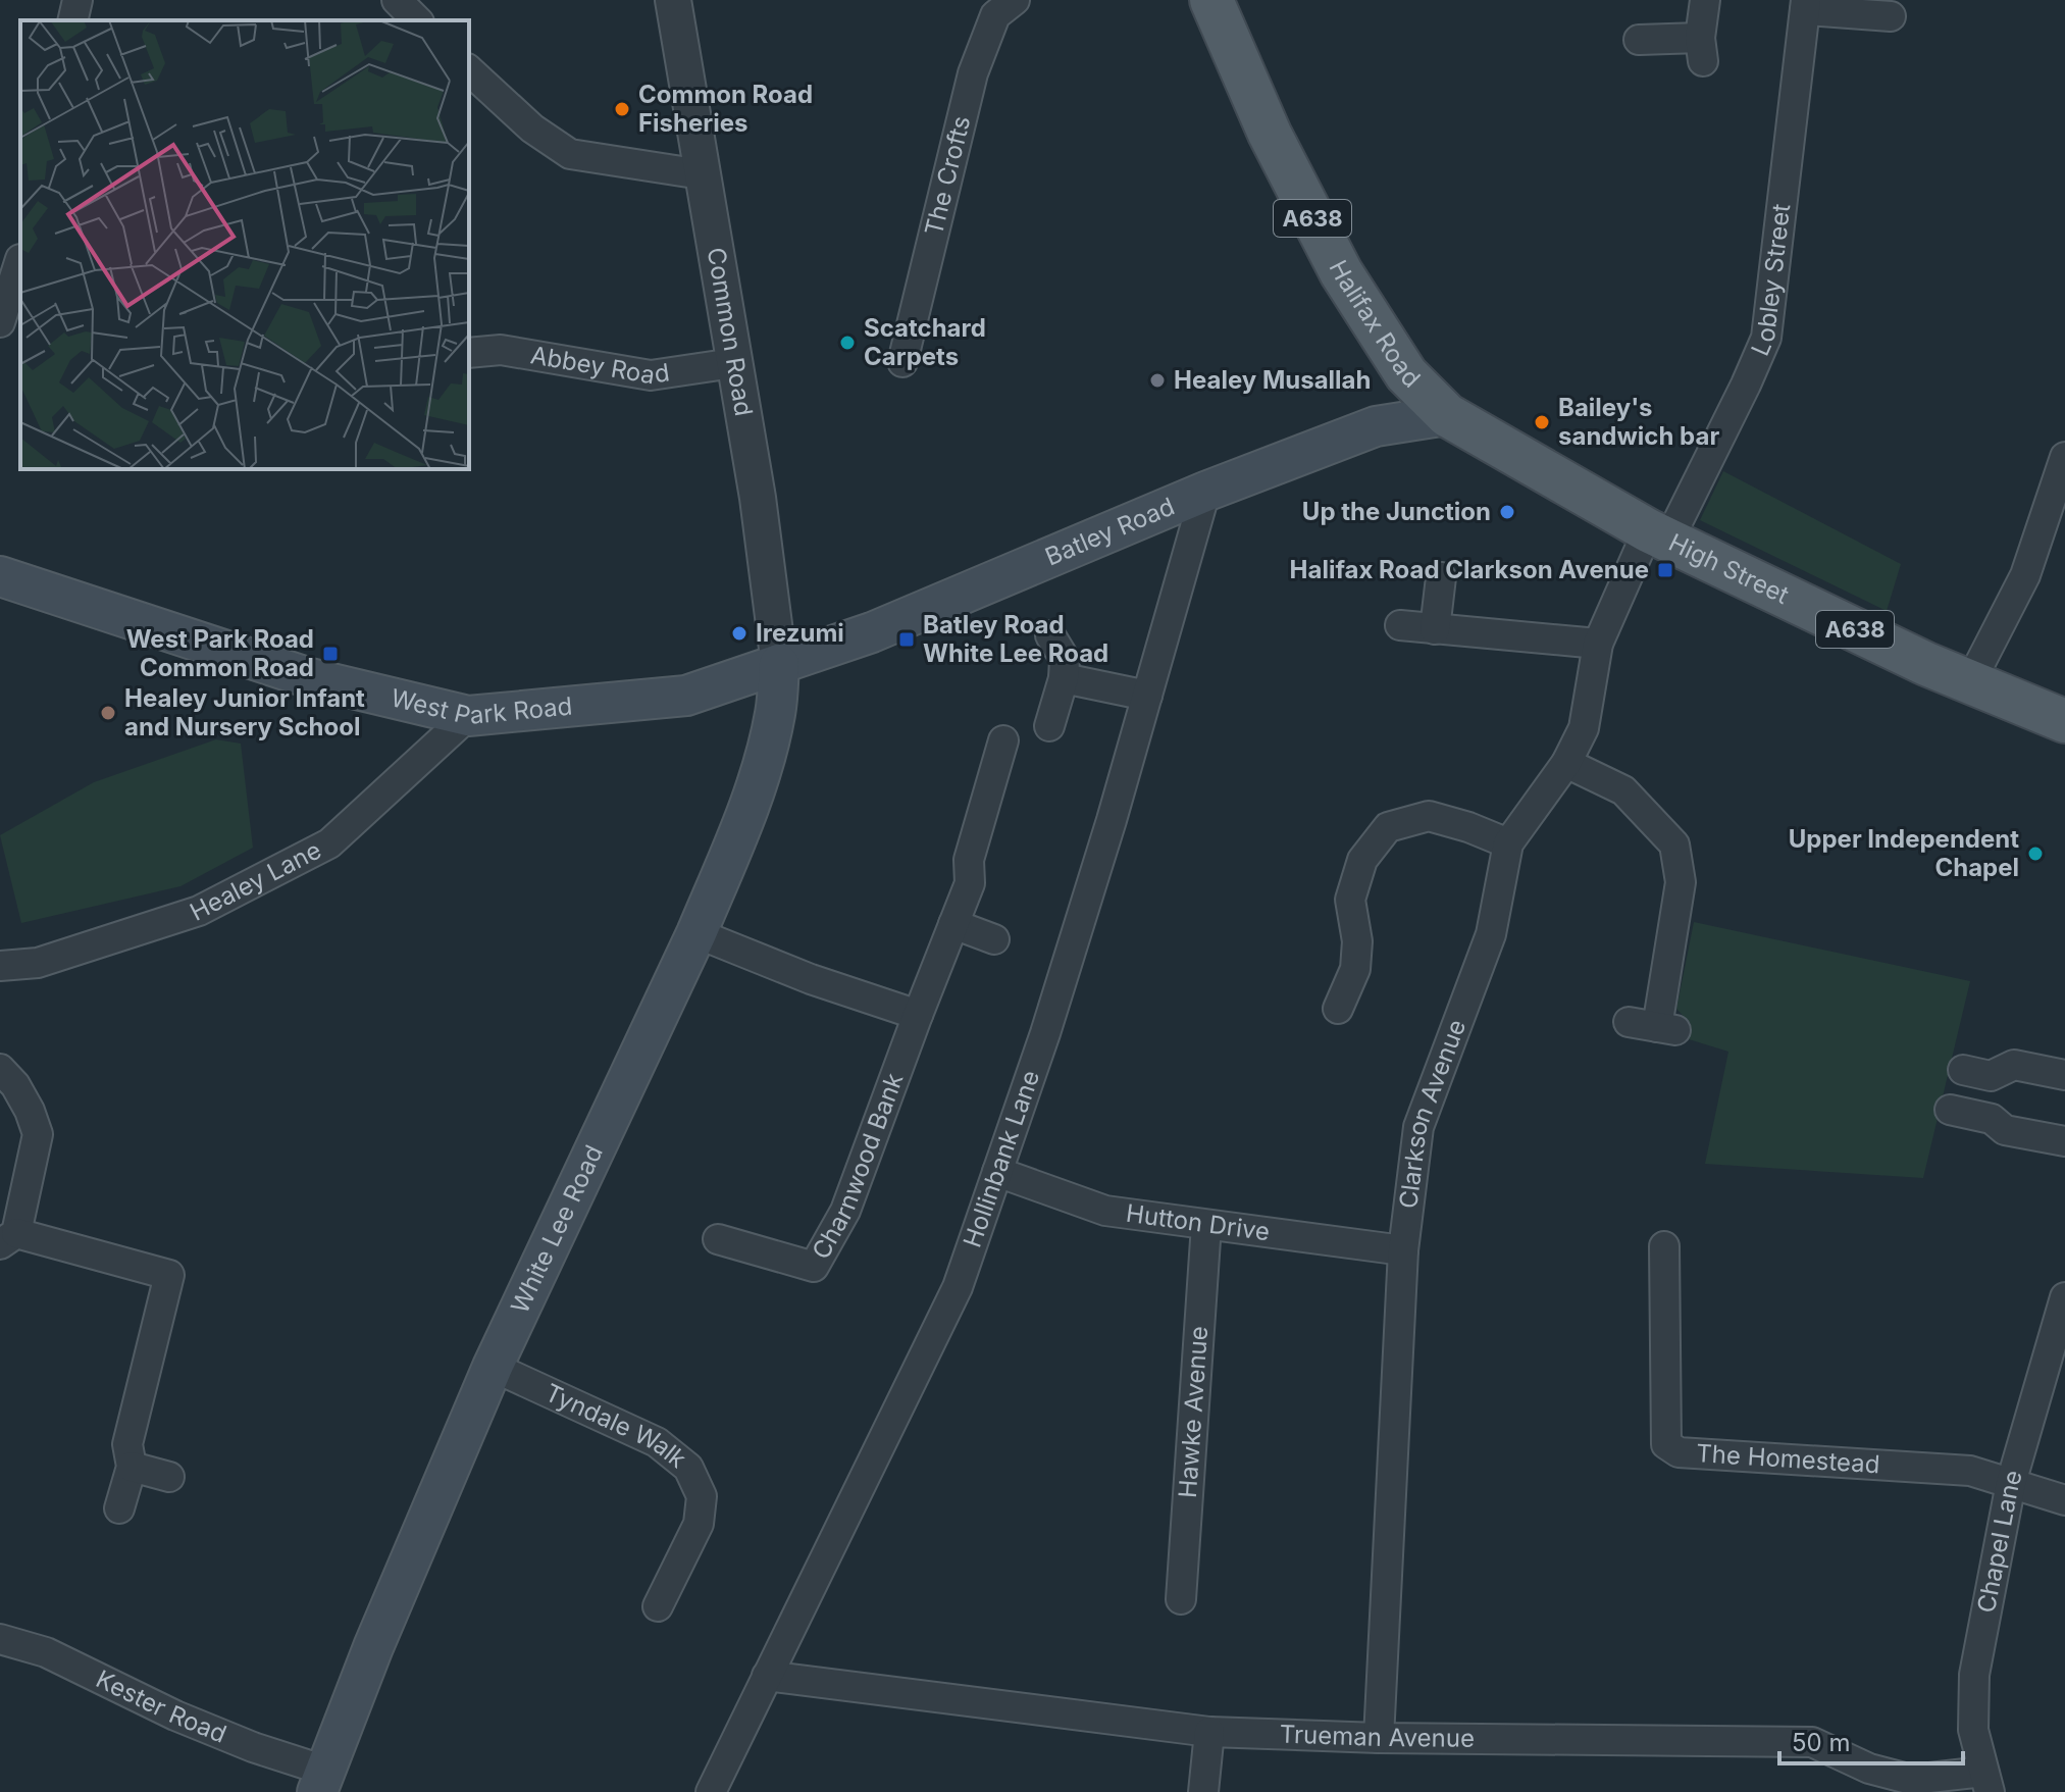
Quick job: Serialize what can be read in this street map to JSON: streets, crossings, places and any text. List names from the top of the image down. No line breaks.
{"streets":{"main road":["A638","Halifax Road","Batley Road","High Street","West Park Road","White Lee Road"],"street":["The Crofts","Lobley Street","Common Road","Abbey Road","Healey Lane","Clarkson Avenue","Hollinbank Lane","Charnwood Bank","Hutton Drive","Hawke Avenue","Tyndale Walk","The Homestead","Chapel Lane","Kester Road","Trueman Avenue"]},"crossings":[["Lobley Street","High Street"],["Lobley Street","Clarkson Avenue"],["Halifax Road","Batley Road"],["Halifax Road","High Street"],["Common Road","Abbey Road"],["Common Road","Batley Road"],["Common Road","West Park Road"],["Common Road","White Lee Road"],["Batley Road","High Street"],["Batley Road","West Park Road"],["Batley Road","Hollinbank Lane"],["Batley Road","White Lee Road"],["High Street","Clarkson Avenue"],["West Park Road","Healey Lane"],["West Park Road","White Lee Road"],["Clarkson Avenue","Hutton Drive"],["Clarkson Avenue","Trueman Avenue"],["Hollinbank Lane","Hutton Drive"],["Hollinbank Lane","Trueman Avenue"],["Hutton Drive","Hawke Avenue"],["White Lee Road","Tyndale Walk"],["White Lee Road","Kester Road"],["The Homestead","Chapel Lane"],["Chapel Lane","Trueman Avenue"]],"places":{"other":["Common Road Fisheries","Scatchard Carpets","Healey Musallah","Bailey's sandwich bar","Up the Junction","Irezumi","Healey Junior Infant and Nursery School","Upper Independent Chapel"],"transit":["Halifax Road Clarkson Avenue","Batley Road White Lee Road","West Park Road Common Road"]},"scale_bar":"50 m"}
